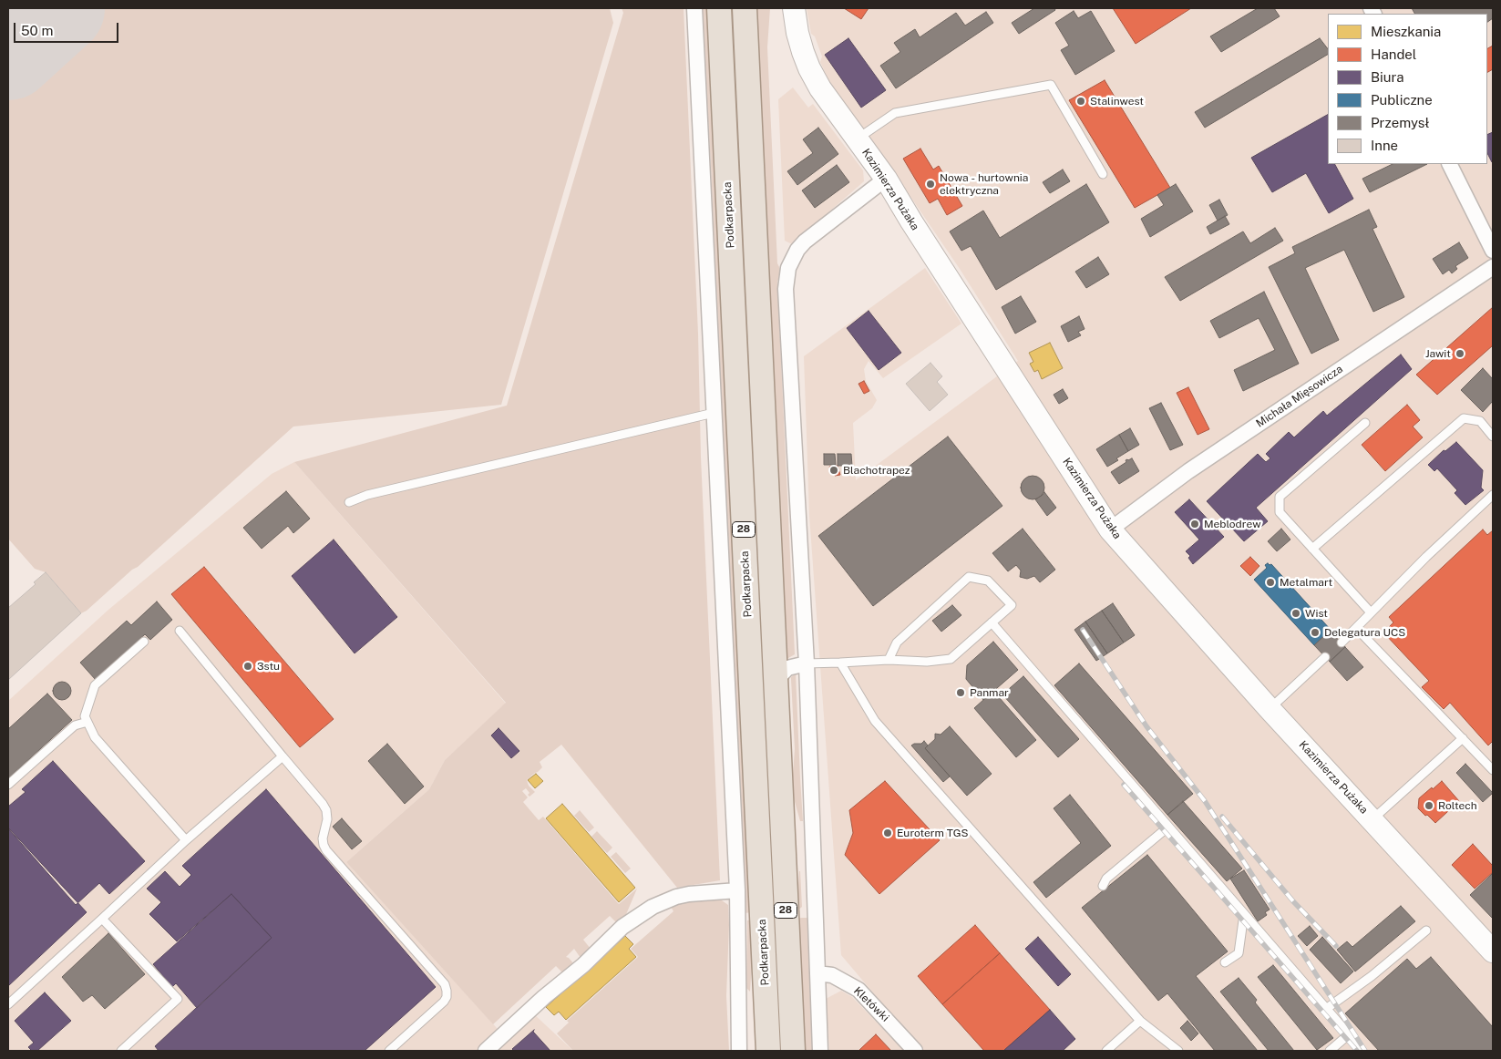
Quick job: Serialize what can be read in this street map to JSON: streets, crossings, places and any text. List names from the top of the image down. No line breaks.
{"streets":{"main road":["Podkarpacka","28"],"street":["Kazimierza Pużaka","Michała Mięsowicza","Kletówki"]},"crossings":[["Kazimierza Pużaka","Michała Mięsowicza"]],"places":["Stalinwest","Nowa - hurtownia elektryczna","Jawit","Blachotrapez","Meblodrew","Metalmart","Wist","Delegatura UCS","3stu","Panmar","Roltech","Euroterm TGS"],"legend":["Mieszkania","Handel","Biura","Publiczne","Przemysł","Inne"],"scale_bar":"50 m"}
